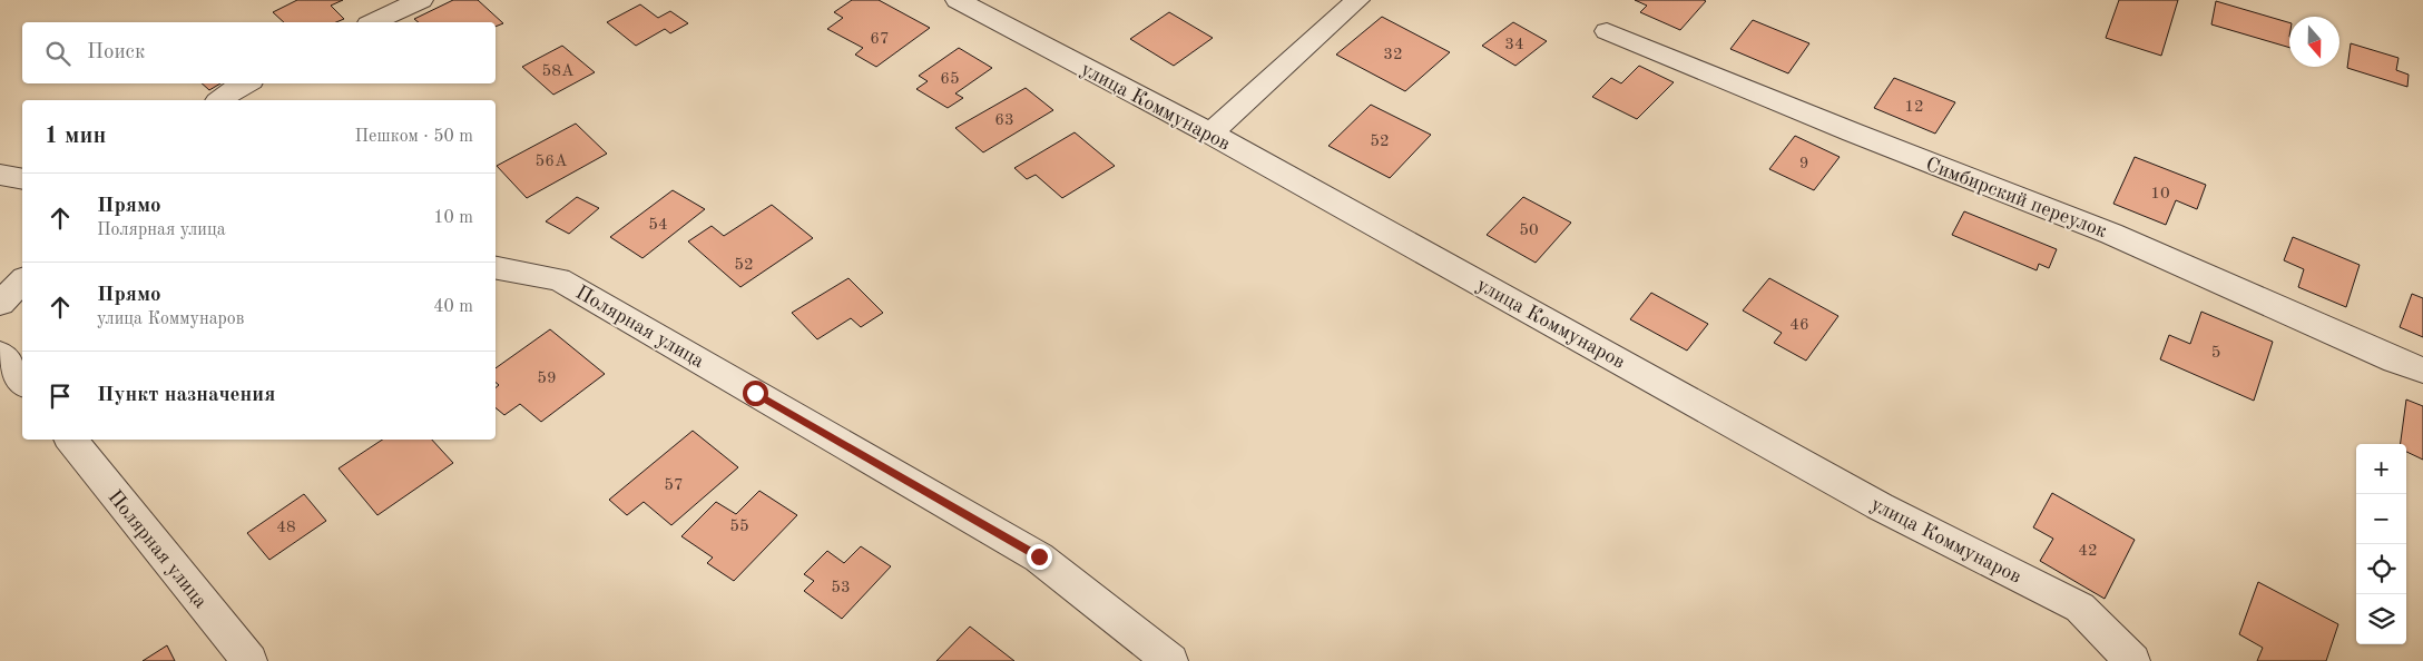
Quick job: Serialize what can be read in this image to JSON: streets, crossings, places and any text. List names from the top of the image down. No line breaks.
{"streets":{"street":["улица Коммунаров","Симбирский переулок","Полярная улица"]},"house_numbers":["67","34","32","58А","65","12","63","52","56А","9","10","54","50","52","46","5","59","57","55","48","42","53"],"north":"bottom","page":{"search":"Поиск","heading":["1 мин","Пешком · 50 m"],"list":[["Прямо","Полярная улица","10 m"],["Прямо","улица Коммунаров","40 m"],"Пункт назначения"],"map_buttons":["+","−"]}}
